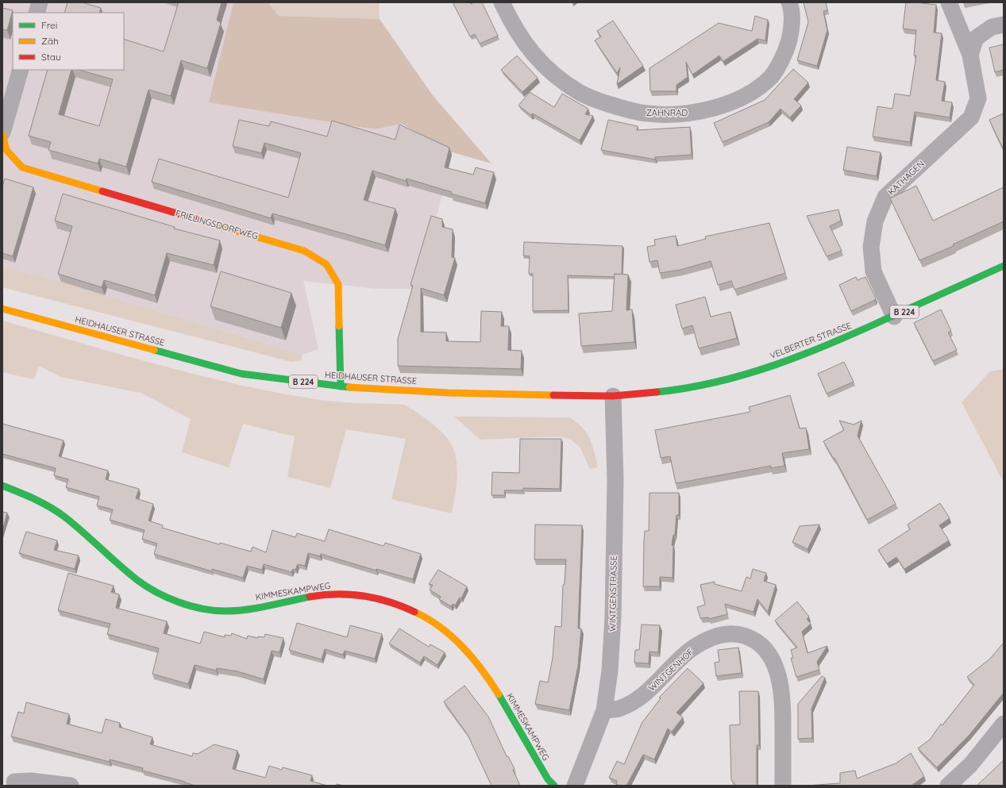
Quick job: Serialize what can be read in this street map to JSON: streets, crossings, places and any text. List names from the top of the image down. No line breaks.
{"streets":{"street":["ZAHNRAD","KATHAGEN","FRIELINGSDORFWEG","B 224","HEIDHAUSER STRASSE","VELBERTER STRASSE","KIMMESKAMPWEG","WINTGENSTRASSE","WINTGENHOF"]},"crossings":[["KATHAGEN","VELBERTER STRASSE"],["FRIELINGSDORFWEG","HEIDHAUSER STRASSE"],["HEIDHAUSER STRASSE","VELBERTER STRASSE"],["HEIDHAUSER STRASSE","WINTGENSTRASSE"],["VELBERTER STRASSE","WINTGENSTRASSE"],["WINTGENSTRASSE","WINTGENHOF"]],"legend":["Frei","Zäh","Stau"]}
